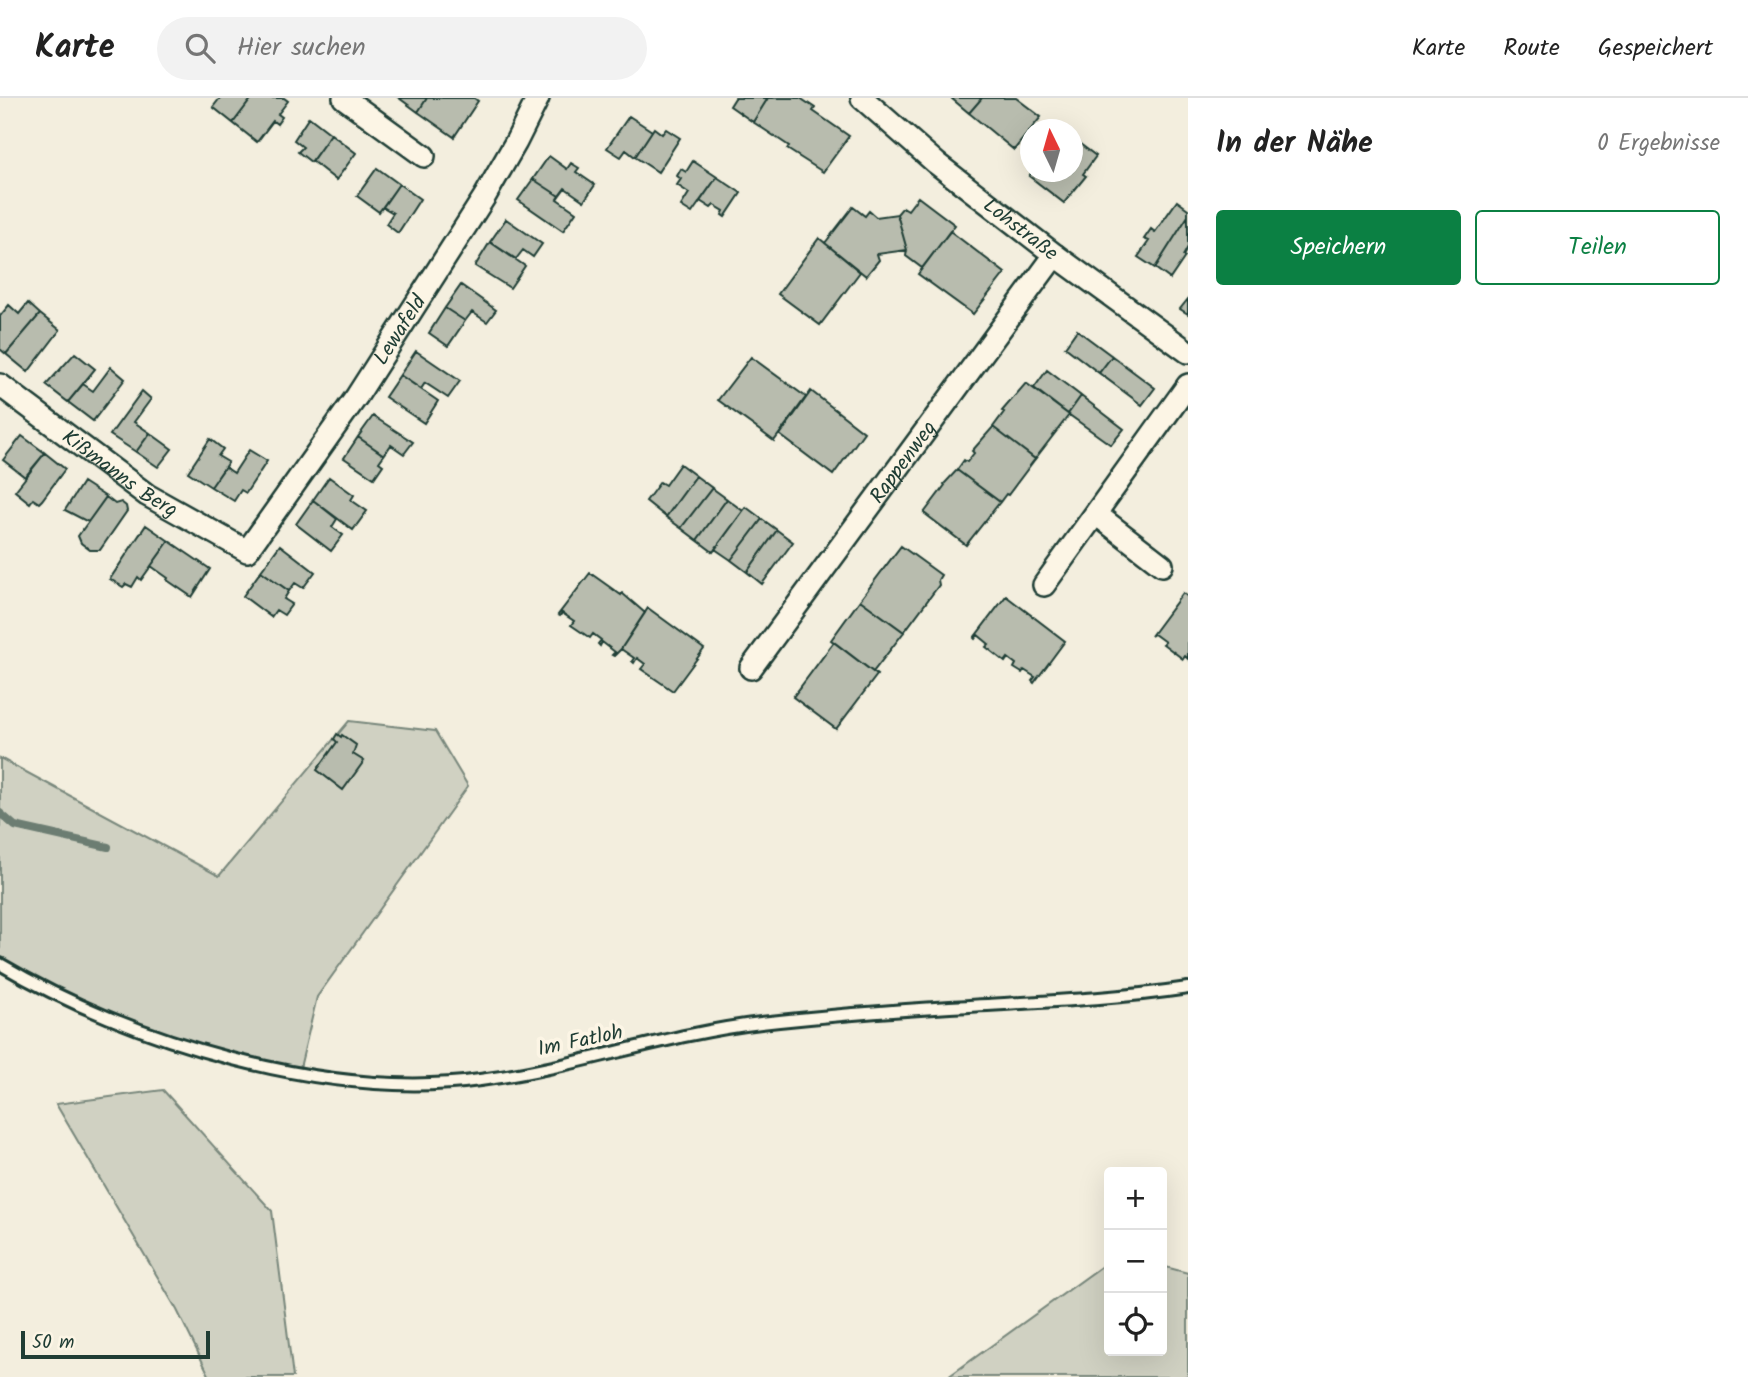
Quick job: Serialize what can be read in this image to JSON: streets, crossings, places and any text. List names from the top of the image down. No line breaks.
{"streets":{"street":["Lohstraße","Lewafeld","Rappenweg","Kißmanns Berg"],"lane":["Im Fatloh"]},"crossings":[["Lohstraße","Rappenweg"],["Lewafeld","Kißmanns Berg"]],"scale_bar":"50 m","north":"top","page":{"header":"Karte","search":"Hier suchen","nav":["Karte","Route","Gespeichert"],"heading":["In der Nähe","0 Ergebnisse"],"buttons":["Speichern","Teilen"],"map_buttons":["+","−"],"scale":"50 m"}}
